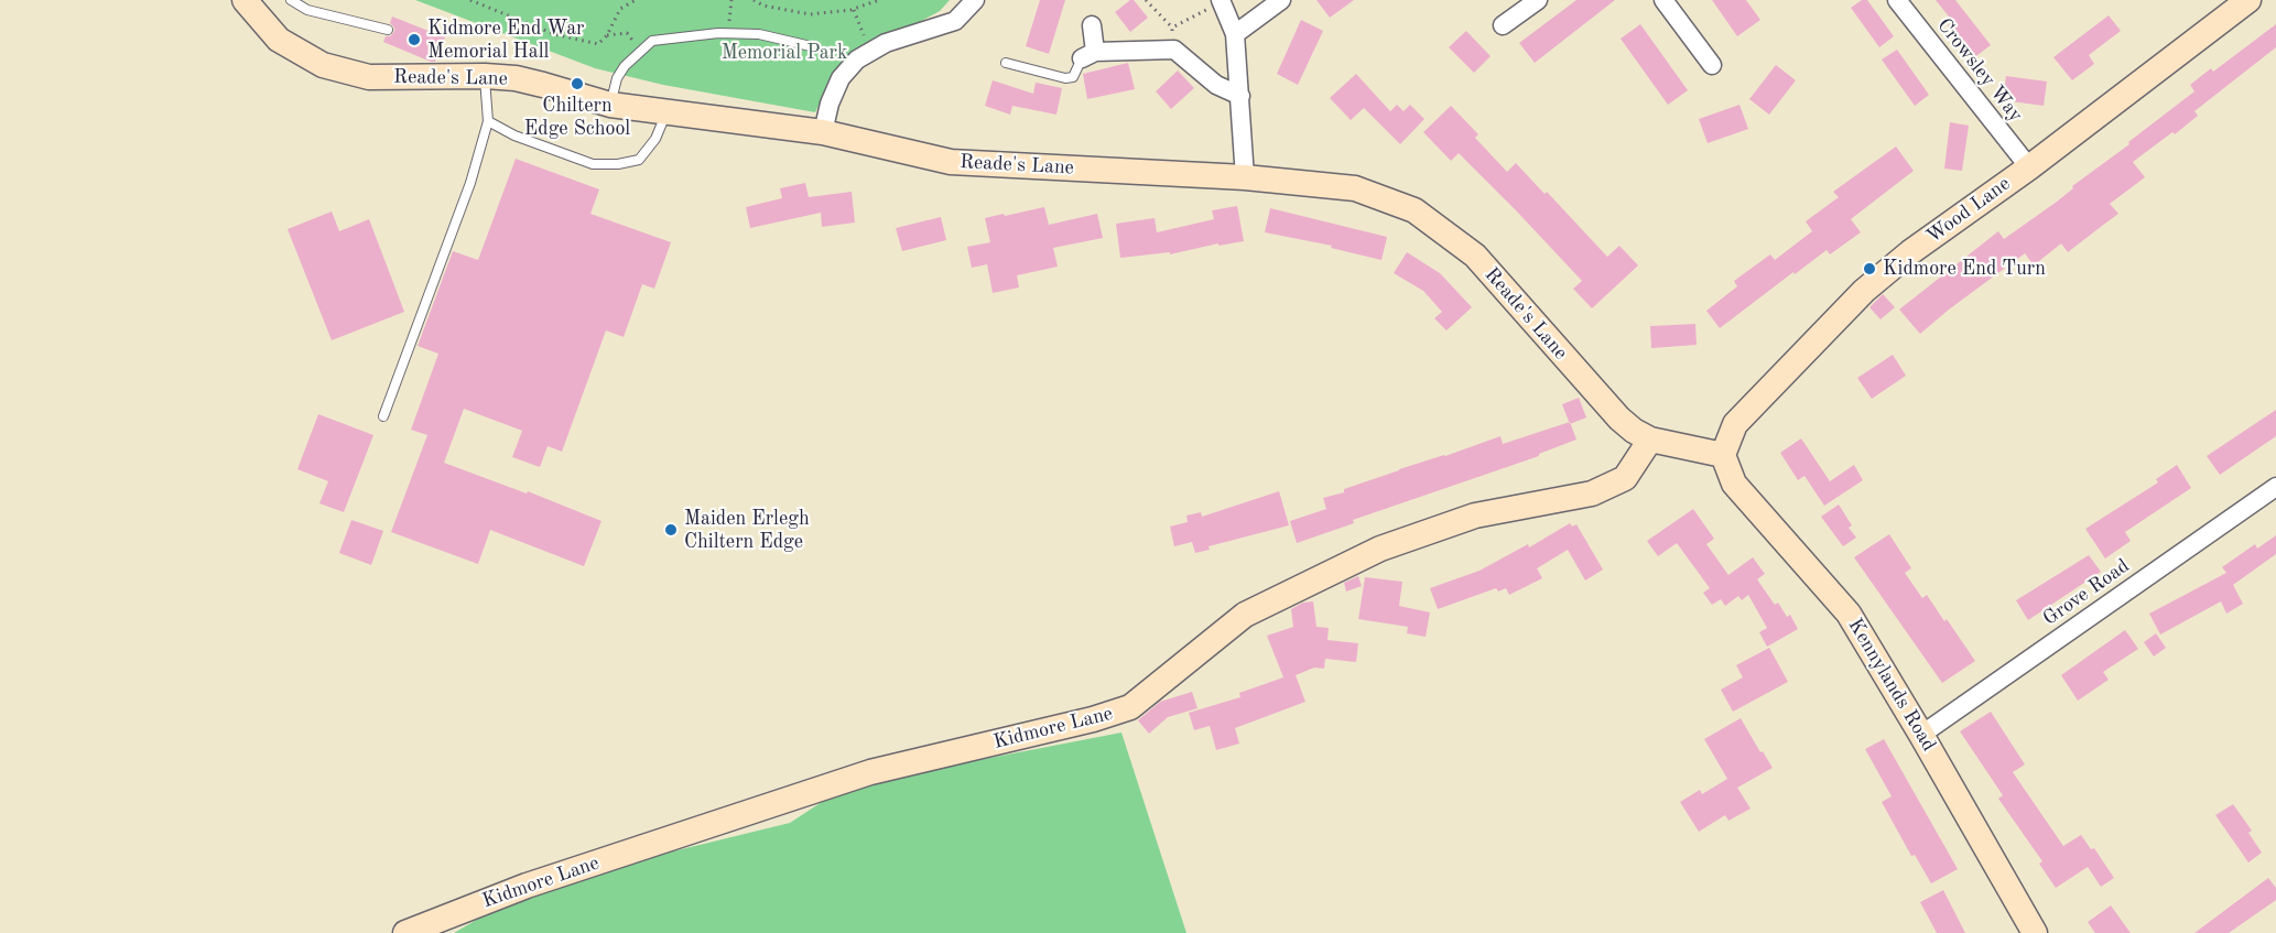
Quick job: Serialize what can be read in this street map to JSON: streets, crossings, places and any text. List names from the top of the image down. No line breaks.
{"streets":{"street":["Crowsley Way","Reade's Lane","Wood Lane","Grove Road","Kennylands Road","Kidmore Lane"]},"crossings":[["Crowsley Way","Wood Lane"],["Reade's Lane","Wood Lane"],["Reade's Lane","Kennylands Road"],["Reade's Lane","Kidmore Lane"],["Wood Lane","Kennylands Road"],["Grove Road","Kennylands Road"]],"parks":["Memorial Park"],"places":["Kidmore End War Memorial Hall","Chiltern Edge School","Kidmore End Turn","Maiden Erlegh Chiltern Edge"]}
